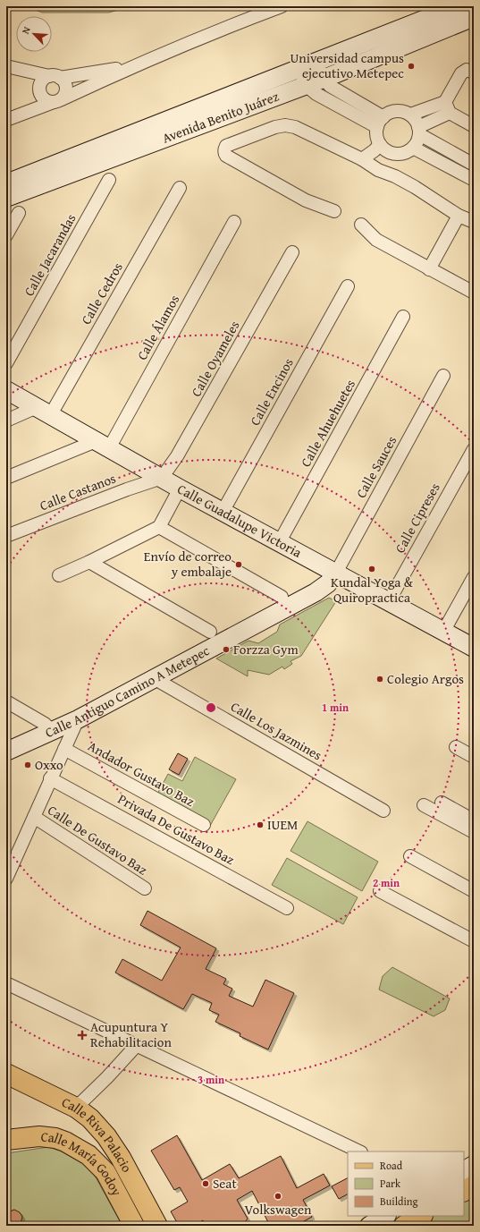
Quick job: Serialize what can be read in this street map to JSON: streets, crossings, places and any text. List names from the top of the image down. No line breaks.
{"streets":{"main road":["Avenida Benito Juárez","Calle Guadalupe Victoria","Calle Antiguo Camino A Metepec","Calle Riva Palacio","Calle María Godoy"],"street":["Calle Jacarandas","Calle Cedros","Calle Álamos","Calle Oyameles","Calle Encinos","Calle Ahuehuetes","Calle Sauces","Calle Castanos","Calle Cipreses","Calle Los Jazmines","Andador Gustavo Baz","Privada De Gustavo Baz","Calle De Gustavo Baz"]},"crossings":[["Calle Cedros","Calle Guadalupe Victoria"],["Calle Álamos","Calle Guadalupe Victoria"],["Calle Oyameles","Calle Castanos"],["Calle Oyameles","Calle Guadalupe Victoria"],["Calle Encinos","Calle Guadalupe Victoria"],["Calle Ahuehuetes","Calle Guadalupe Victoria"],["Calle Sauces","Calle Guadalupe Victoria"],["Calle Sauces","Calle Antiguo Camino A Metepec"],["Calle Castanos","Calle Guadalupe Victoria"],["Calle Cipreses","Calle Guadalupe Victoria"],["Calle Guadalupe Victoria","Calle Antiguo Camino A Metepec"],["Calle Antiguo Camino A Metepec","Calle Los Jazmines"]],"places":{"other":["Universidad campus ejecutivo Metepec","Envío de correo y embalaje","Kundal Yoga & Quiropractica","Forzza Gym","Colegio Argos","Oxxo","IUEM","Seat","Volkswagen"],"health":["Acupuntura Y Rehabilitacion"]},"legend":["Road","Park","Building"],"north":"top left","rings":["1 min","2 min","3 min"]}
